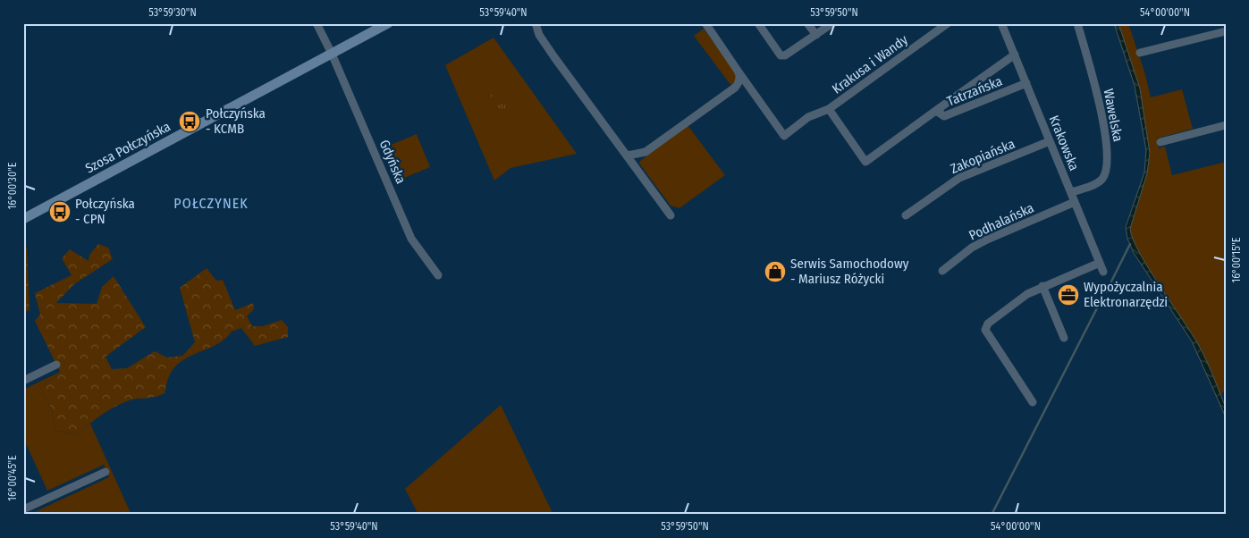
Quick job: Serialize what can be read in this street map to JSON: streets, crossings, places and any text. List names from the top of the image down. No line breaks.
{"streets":{"main road":["Szosa Połczyńska"],"street":["Krakusa i Wandy","Tatrzańska","Wawelska","Krakowska","Zakopiańska","Gdyńska","Podhalańska"]},"crossings":[["Krakusa i Wandy","Tatrzańska"],["Tatrzańska","Krakowska"],["Wawelska","Krakowska"],["Krakowska","Zakopiańska"],["Krakowska","Podhalańska"],["Szosa Połczyńska","Gdyńska"]],"districts":["POŁCZYNEK"],"places":{"bus stop":["Połczyńska - KCMB","Połczyńska - CPN"],"shop":["Serwis Samochodowy - Mariusz Różycki"],"office":["Wypożyczalnia Elektronarzędzi"]},"coordinates":["53°59'30\"N","53°59'40\"N","53°59'50\"N","54°00'00\"N","16°00'30\"E","16°00'15\"E","16°00'45\"E"]}
